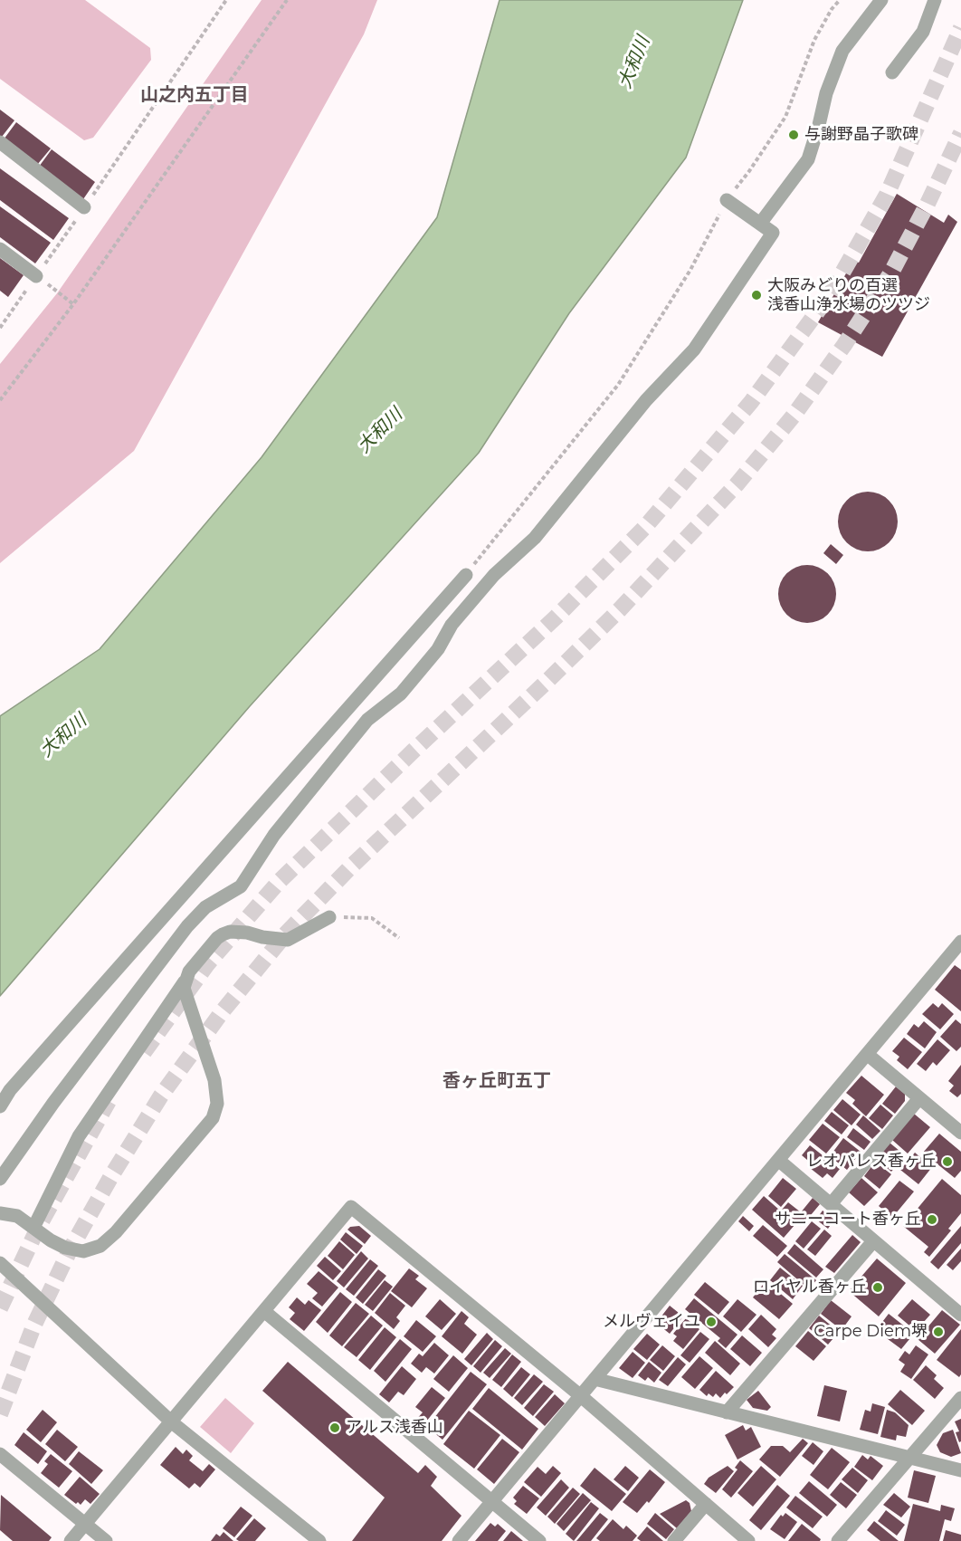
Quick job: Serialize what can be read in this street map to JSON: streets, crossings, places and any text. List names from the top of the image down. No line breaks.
{"districts":["山之内五丁目","香ヶ丘町五丁"],"water":["大和川"],"places":["与謝野晶子歌碑","大阪みどりの百選 浅香山浄水場のツツジ","レオパレス香ヶ丘","サニーコート香ヶ丘","ロイヤル香ヶ丘","メルヴェイユ","Carpe Diem堺","アルス浅香山"]}
